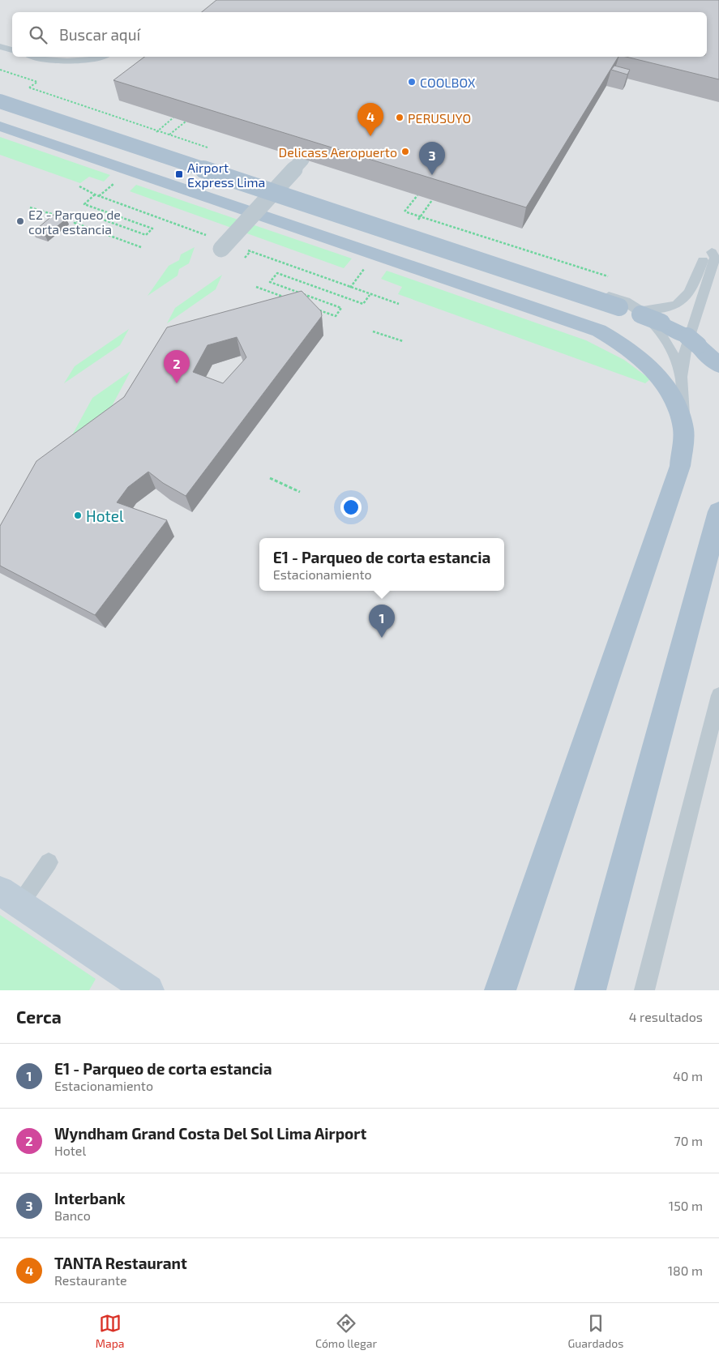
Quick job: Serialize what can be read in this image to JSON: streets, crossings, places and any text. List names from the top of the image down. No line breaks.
{"places":{"other":["COOLBOX","PERUSUYO","Delicass Aeropuerto","E2 - Parqueo de corta estancia","Hotel"],"transit":["Airport Express Lima"]},"page":{"search":"Buscar aquí","pins":["4","3","2","1"],"popup":["E1 - Parqueo de corta estancia","Estacionamiento"],"heading":["Cerca","4 resultados"],"list":[{"mark":"1","name":"E1 - Parqueo de corta estancia","note":"Estacionamiento","value":"40 m"},{"mark":"2","name":"Wyndham Grand Costa Del Sol Lima Airport","note":"Hotel","value":"70 m"},{"mark":"3","name":"Interbank","note":"Banco","value":"150 m"},{"mark":"4","name":"TANTA Restaurant","note":"Restaurante","value":"180 m"}],"nav":["Mapa","Cómo llegar","Guardados"]}}
